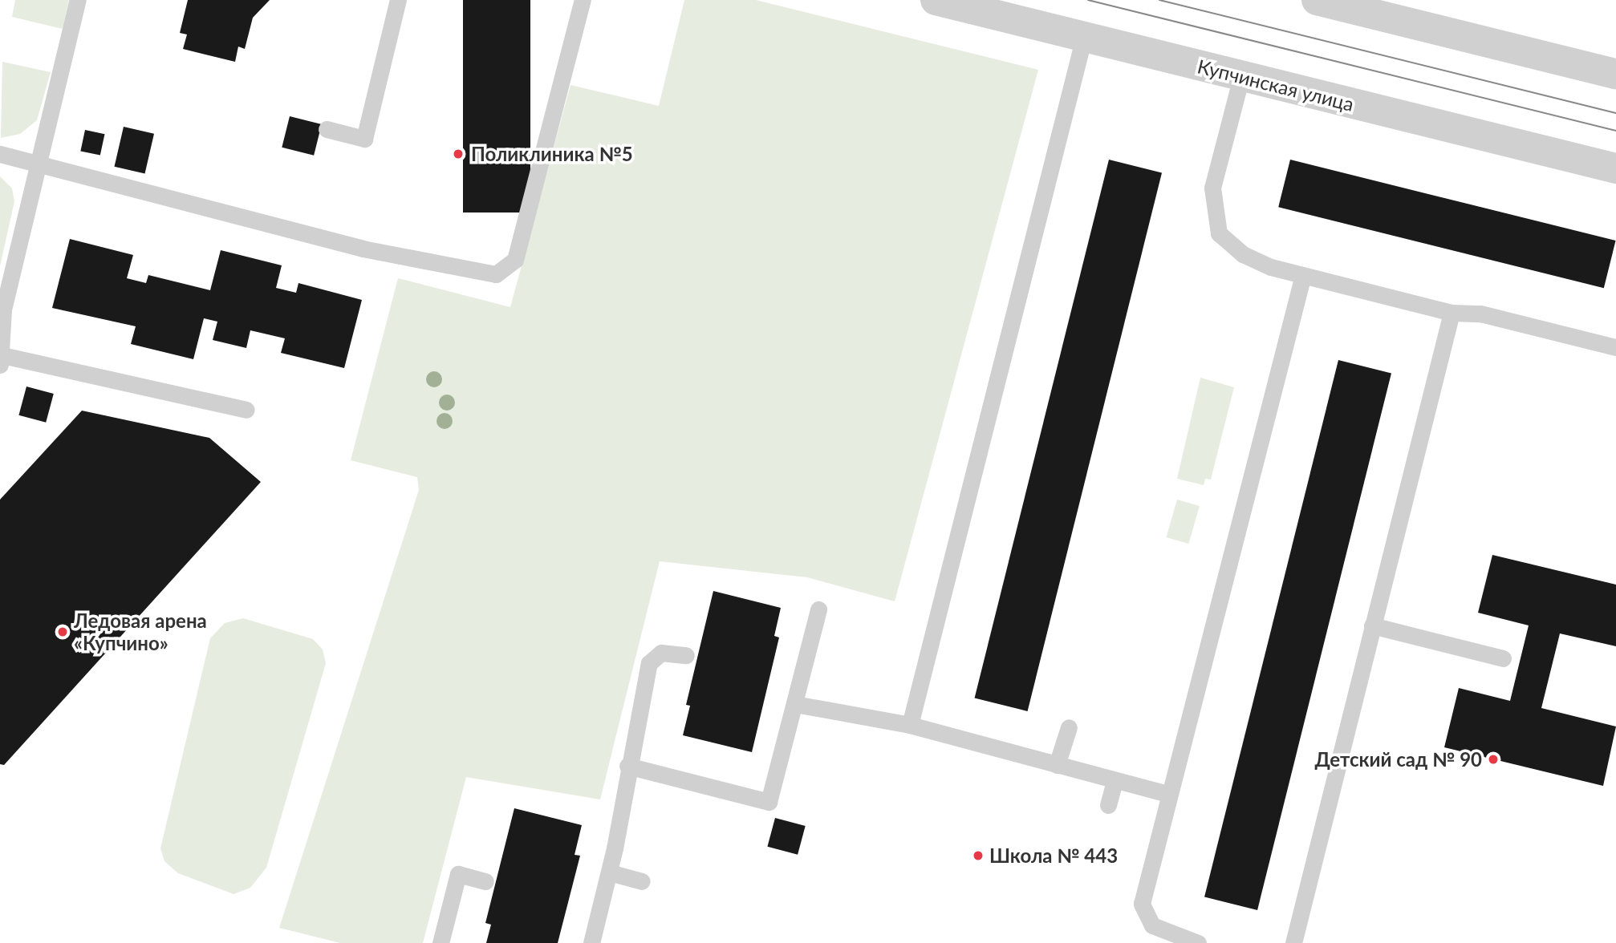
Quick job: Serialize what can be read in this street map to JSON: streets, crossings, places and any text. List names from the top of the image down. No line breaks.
{"streets":{"street":["Купчинская улица"]},"places":["Поликлиника №5","Ледовая арена «Купчино»","Детский сад № 90","Школа № 443"]}
